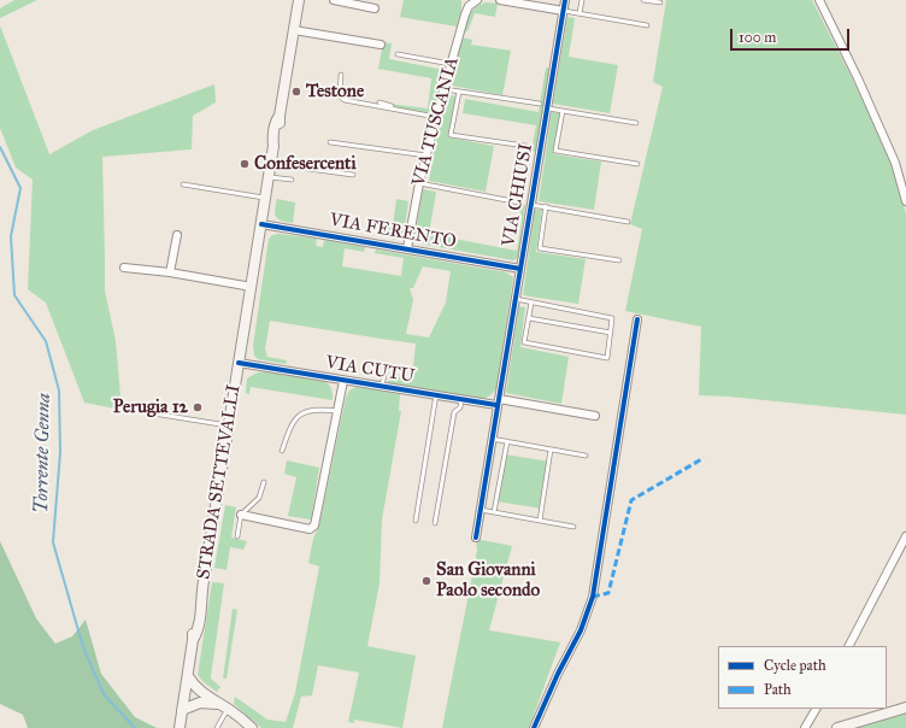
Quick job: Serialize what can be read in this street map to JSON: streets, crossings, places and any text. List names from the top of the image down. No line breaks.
{"streets":{"main road":["STRADA SETTEVALLI"],"street":["VIA TUSCANIA","VIA CHIUSI","VIA FERENTO","VIA CUTU"]},"crossings":[["VIA TUSCANIA","VIA FERENTO"],["VIA CHIUSI","VIA FERENTO"],["VIA CHIUSI","VIA CUTU"],["VIA FERENTO","STRADA SETTEVALLI"],["VIA CUTU","STRADA SETTEVALLI"]],"water":["Torrente Genna"],"places":["Testone","Confesercenti","Perugia 12","San Giovanni Paolo secondo"],"legend":["Cycle path","Path"],"scale_bar":"100 m"}
